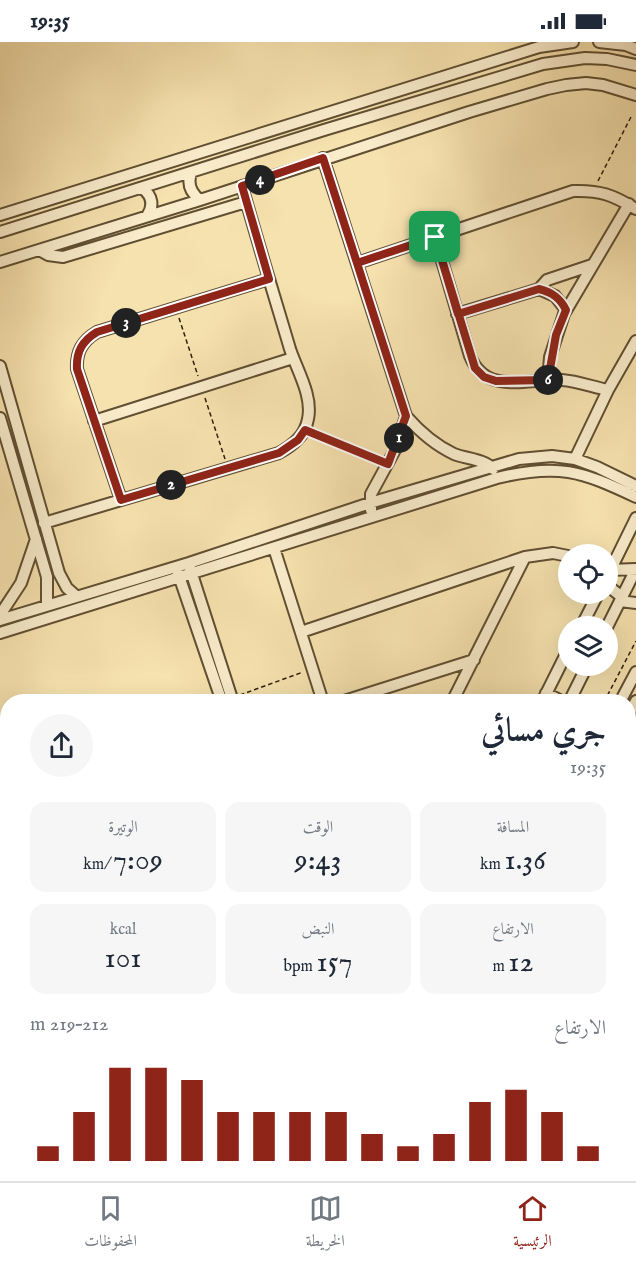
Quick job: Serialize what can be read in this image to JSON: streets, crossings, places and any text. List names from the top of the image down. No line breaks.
{"page":{"status":"19:35","pins":["4","3","6","1","2"],"heading":["جري مسائي","19:35"],"stats":[["المسافة","1.36 km"],["الوقت","9:43"],["الوتيرة","7:09 /km"],["الارتفاع","12 m"],["النبض","157 bpm"],["kcal","101"]],"chart":["الارتفاع","212–219 m"],"tabs":["الرئيسية","الخريطة","المحفوظات"]}}
